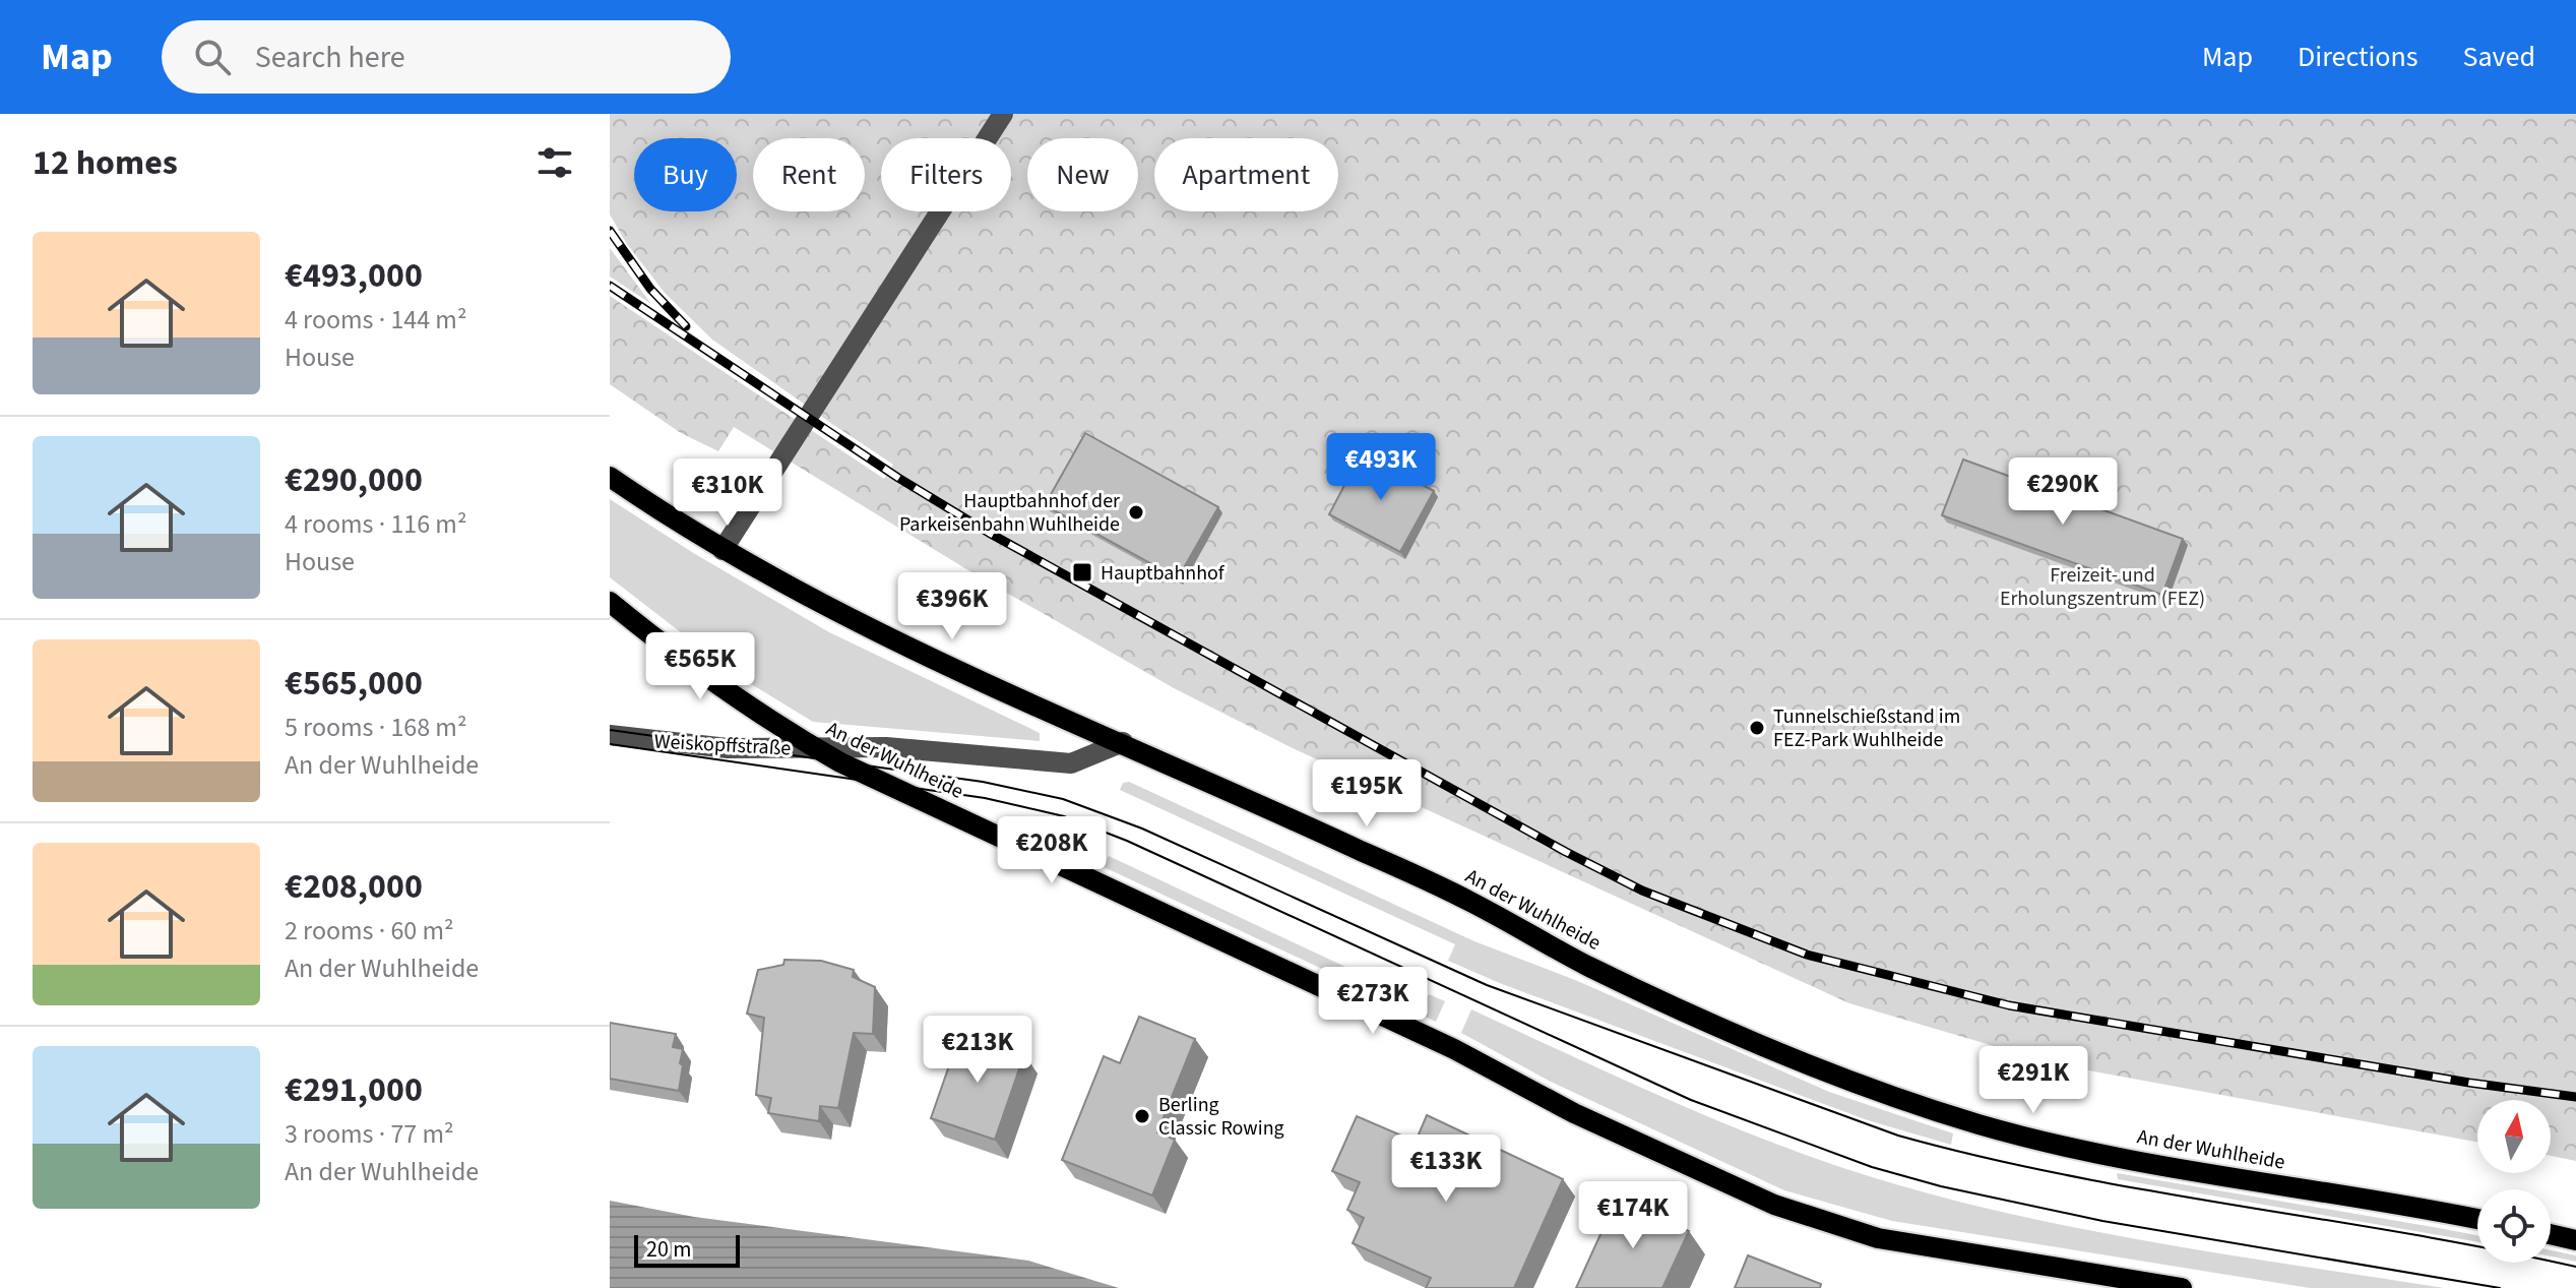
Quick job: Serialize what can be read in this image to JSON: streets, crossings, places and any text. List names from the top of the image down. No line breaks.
{"streets":{"main road":["An der Wuhlheide"],"street":["Weiskopffstraße"]},"crossings":[["Weiskopffstraße","An der Wuhlheide"]],"parks":["Freizeit- und Erholungszentrum (FEZ)"],"places":{"other":["Hauptbahnhof der Parkeisenbahn Wuhlheide","Tunnelschießstand im FEZ-Park Wuhlheide","Berling Classic Rowing"],"transit":["Hauptbahnhof"]},"scale_bar":"20 m","north":"top","page":{"header":"Map","search":"Search here","nav":["Map","Directions","Saved"],"heading":"12 homes","chip":["Buy","Rent","Filters","New","Apartment"],"list":[{"name":"€493,000","note":"4 rooms · 144 m² · House"},{"name":"€290,000","note":"4 rooms · 116 m² · House"},{"name":"€565,000","note":"5 rooms · 168 m² · An der Wuhlheide"},{"name":"€208,000","note":"2 rooms · 60 m² · An der Wuhlheide"},{"name":"€291,000","note":"3 rooms · 77 m² · An der Wuhlheide"}],"price":["€493K","€290K","€310K","€396K","€565K","€195K","€208K","€273K","€213K","€291K","€133K","€174K"],"scale":"20 m"}}
